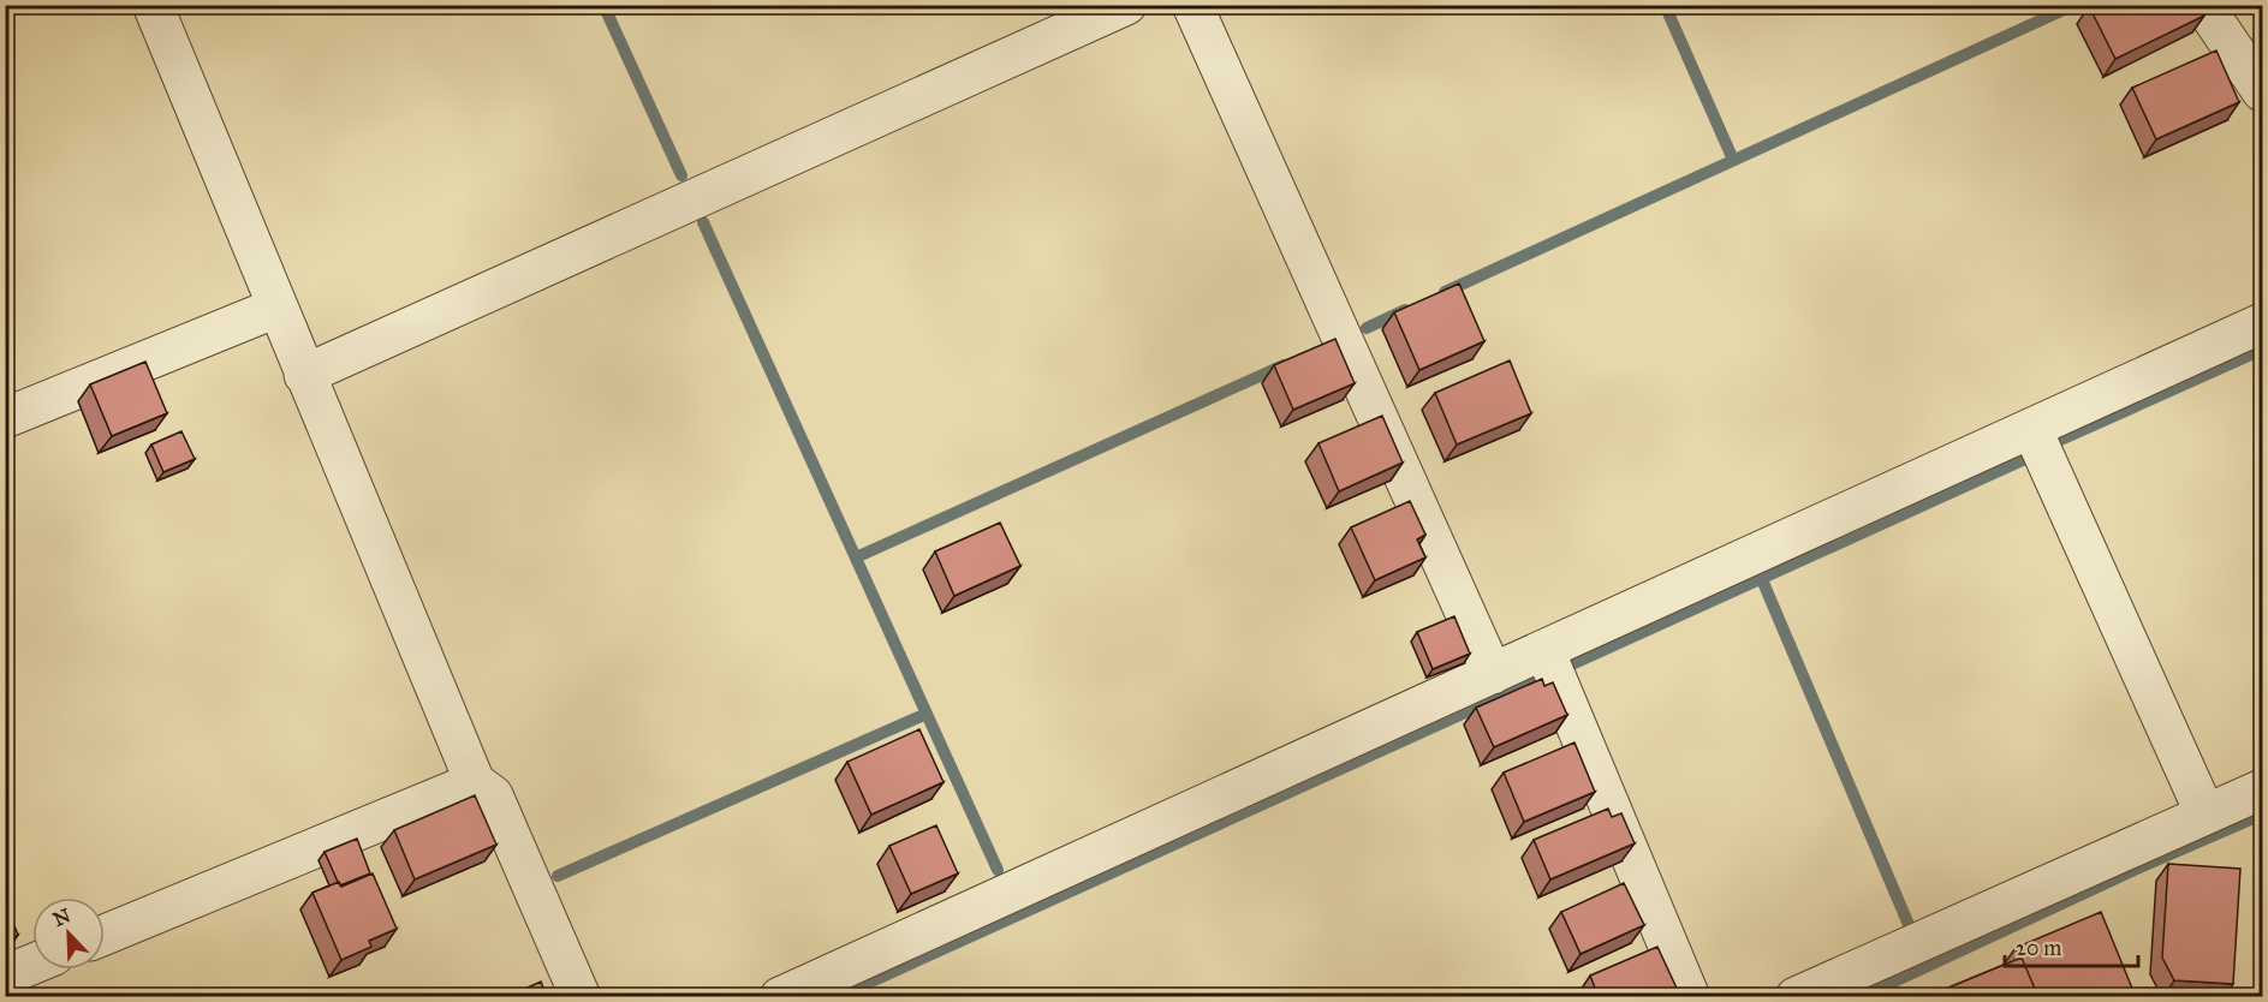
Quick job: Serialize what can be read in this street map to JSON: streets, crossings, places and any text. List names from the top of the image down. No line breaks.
{"scale_bar":"20 m","north":"top left"}
